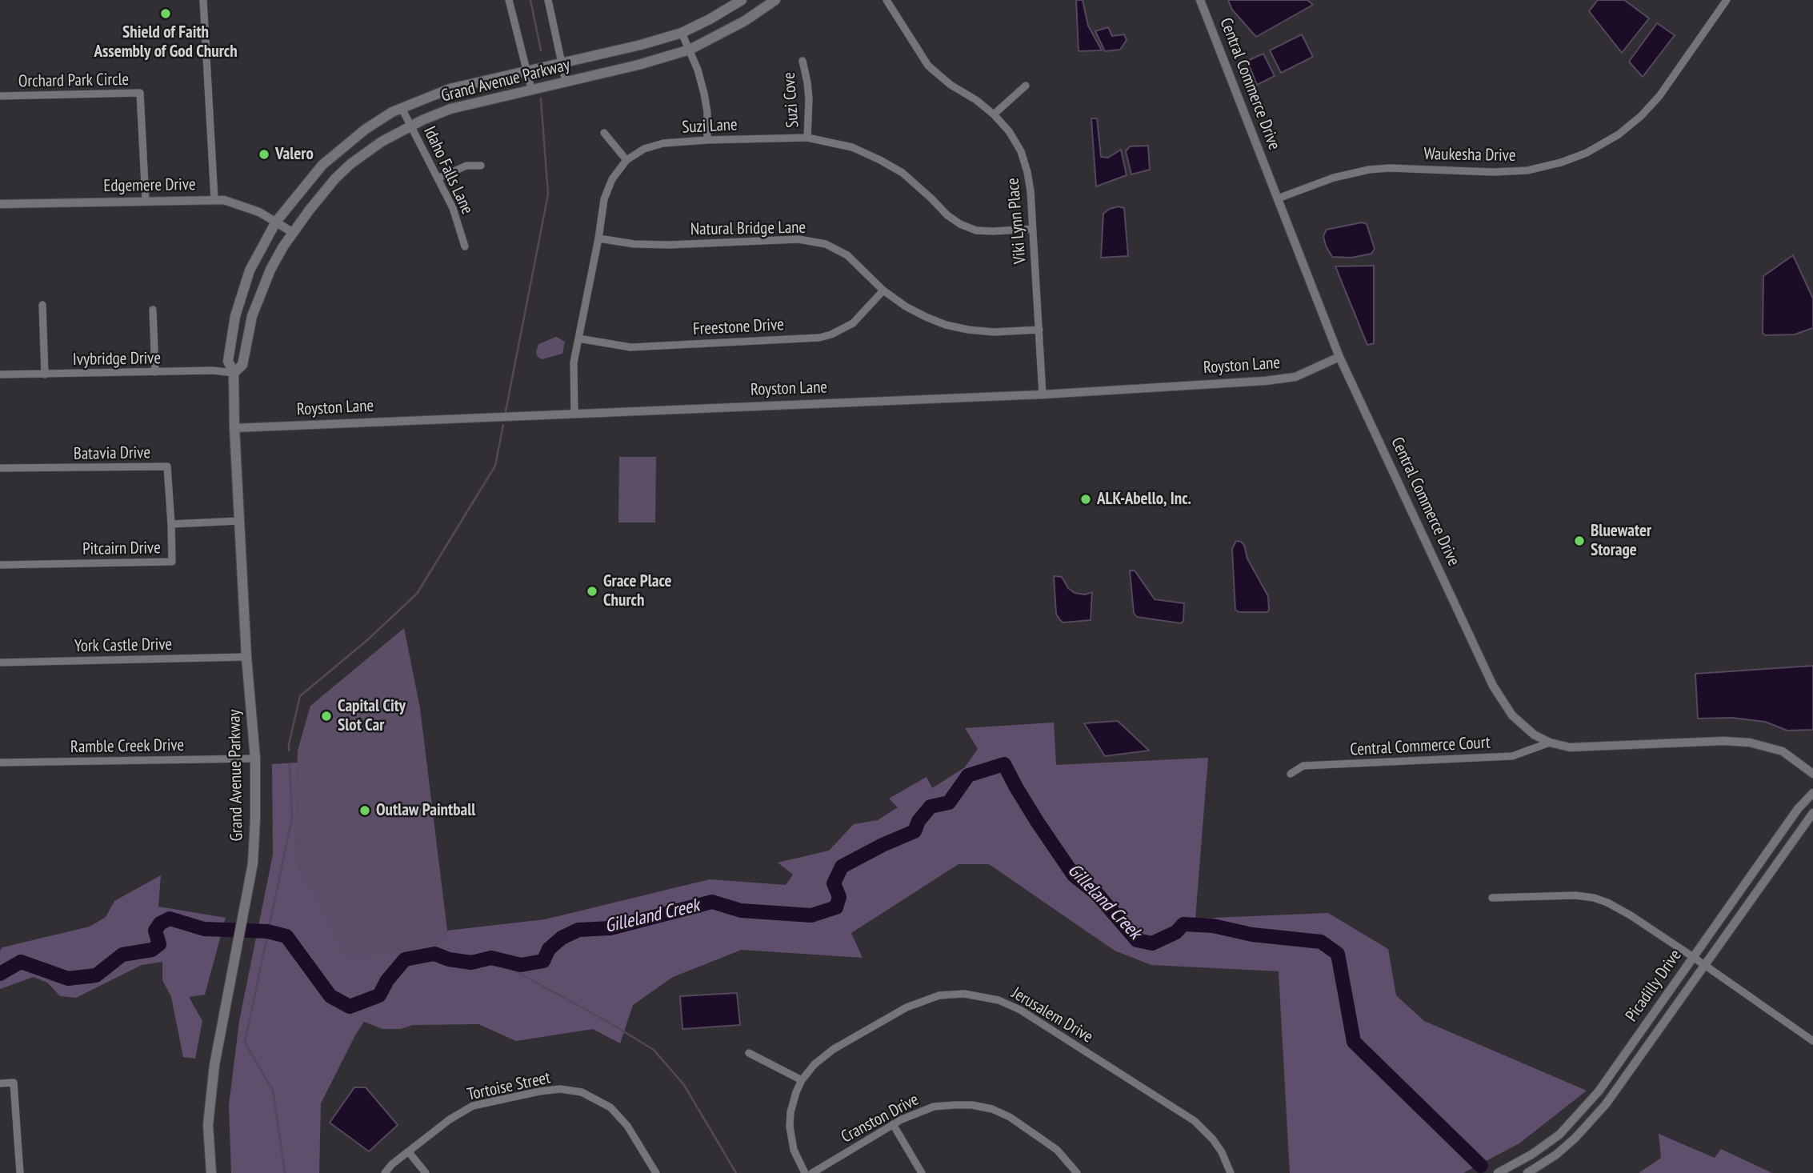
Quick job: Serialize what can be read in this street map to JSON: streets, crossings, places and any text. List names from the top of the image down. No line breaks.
{"streets":{"main road":["Grand Avenue Parkway"],"street":["Orchard Park Circle","Central Commerce Drive","Suzi Cove","Suzi Lane","Waukesha Drive","Idaho Falls Lane","Edgemere Drive","Viki Lynn Place","Natural Bridge Lane","Freestone Drive","Ivybridge Drive","Royston Lane","Batavia Drive","Pitcairn Drive","York Castle Drive","Ramble Creek Drive","Central Commerce Court","Picadilly Drive","Jerusalem Drive","Tortoise Street","Cranston Drive"]},"crossings":[["Orchard Park Circle","Edgemere Drive"],["Grand Avenue Parkway","Idaho Falls Lane"],["Grand Avenue Parkway","Edgemere Drive"],["Grand Avenue Parkway","Ivybridge Drive"],["Grand Avenue Parkway","Royston Lane"],["Grand Avenue Parkway","Pitcairn Drive"],["Grand Avenue Parkway","York Castle Drive"],["Grand Avenue Parkway","Ramble Creek Drive"],["Central Commerce Drive","Waukesha Drive"],["Central Commerce Drive","Royston Lane"],["Central Commerce Drive","Central Commerce Court"],["Suzi Cove","Suzi Lane"],["Suzi Lane","Viki Lynn Place"],["Suzi Lane","Natural Bridge Lane"],["Suzi Lane","Freestone Drive"],["Suzi Lane","Royston Lane"],["Viki Lynn Place","Natural Bridge Lane"],["Viki Lynn Place","Royston Lane"],["Natural Bridge Lane","Freestone Drive"],["Batavia Drive","Pitcairn Drive"]],"water":["Gilleland Creek"],"places":["Shield of Faith Assembly of God Church","Valero","ALK-Abello, Inc.","Bluewater Storage","Grace Place Church","Capital City Slot Car","Outlaw Paintball"]}
